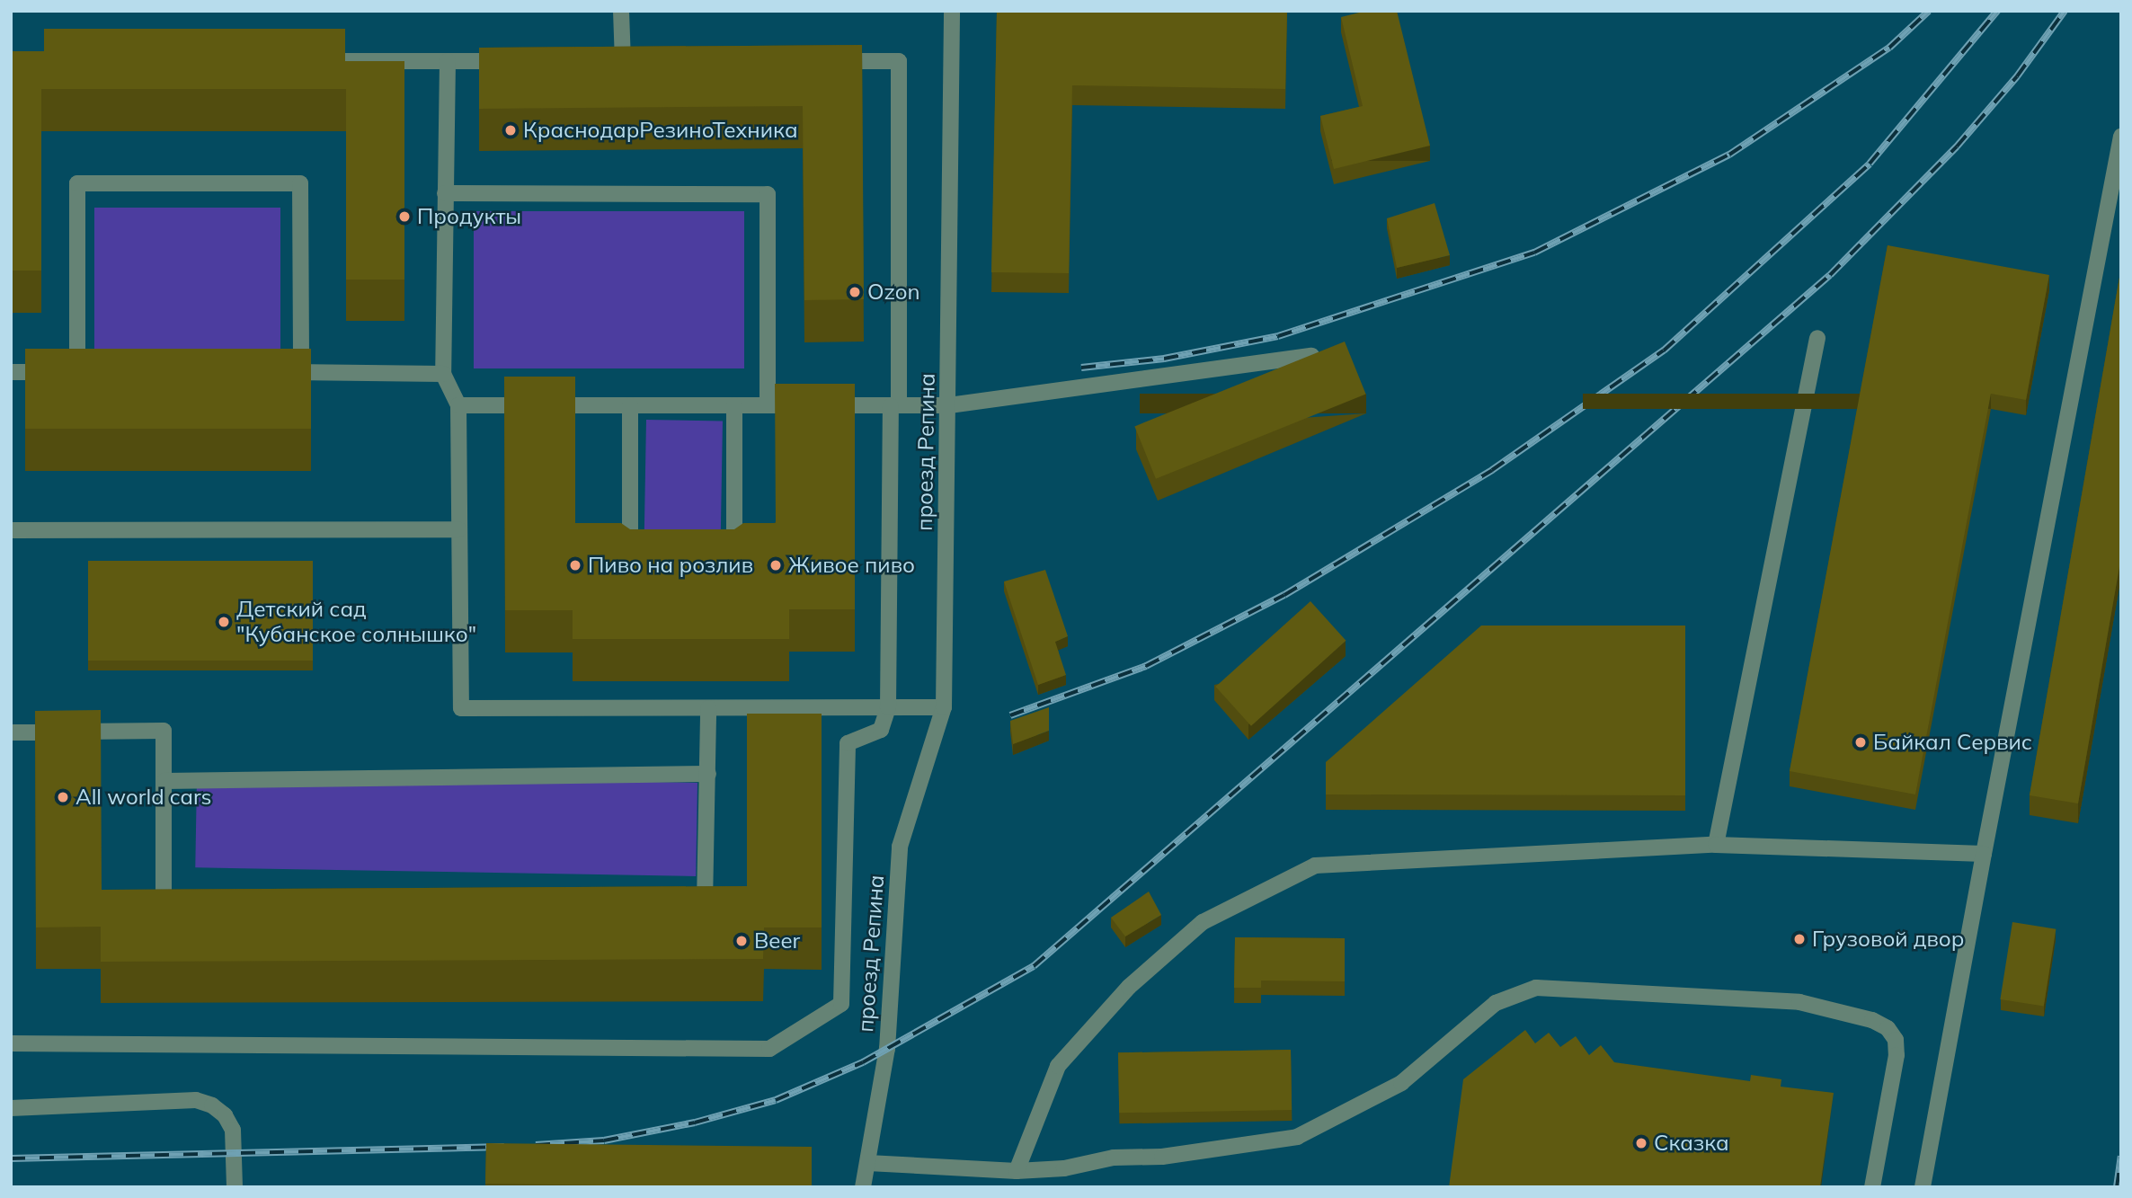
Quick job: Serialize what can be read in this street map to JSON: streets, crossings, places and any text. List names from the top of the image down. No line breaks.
{"streets":{"street":["проезд Репина"]},"places":["КраснодарРезиноТехника","Продукты","Ozon","Пиво на розлив","Живое пиво","Детский сад \"Кубанское солнышко\"","Байкал Сервис","All world cars","Грузовой двор","Beer","Сказка"]}
